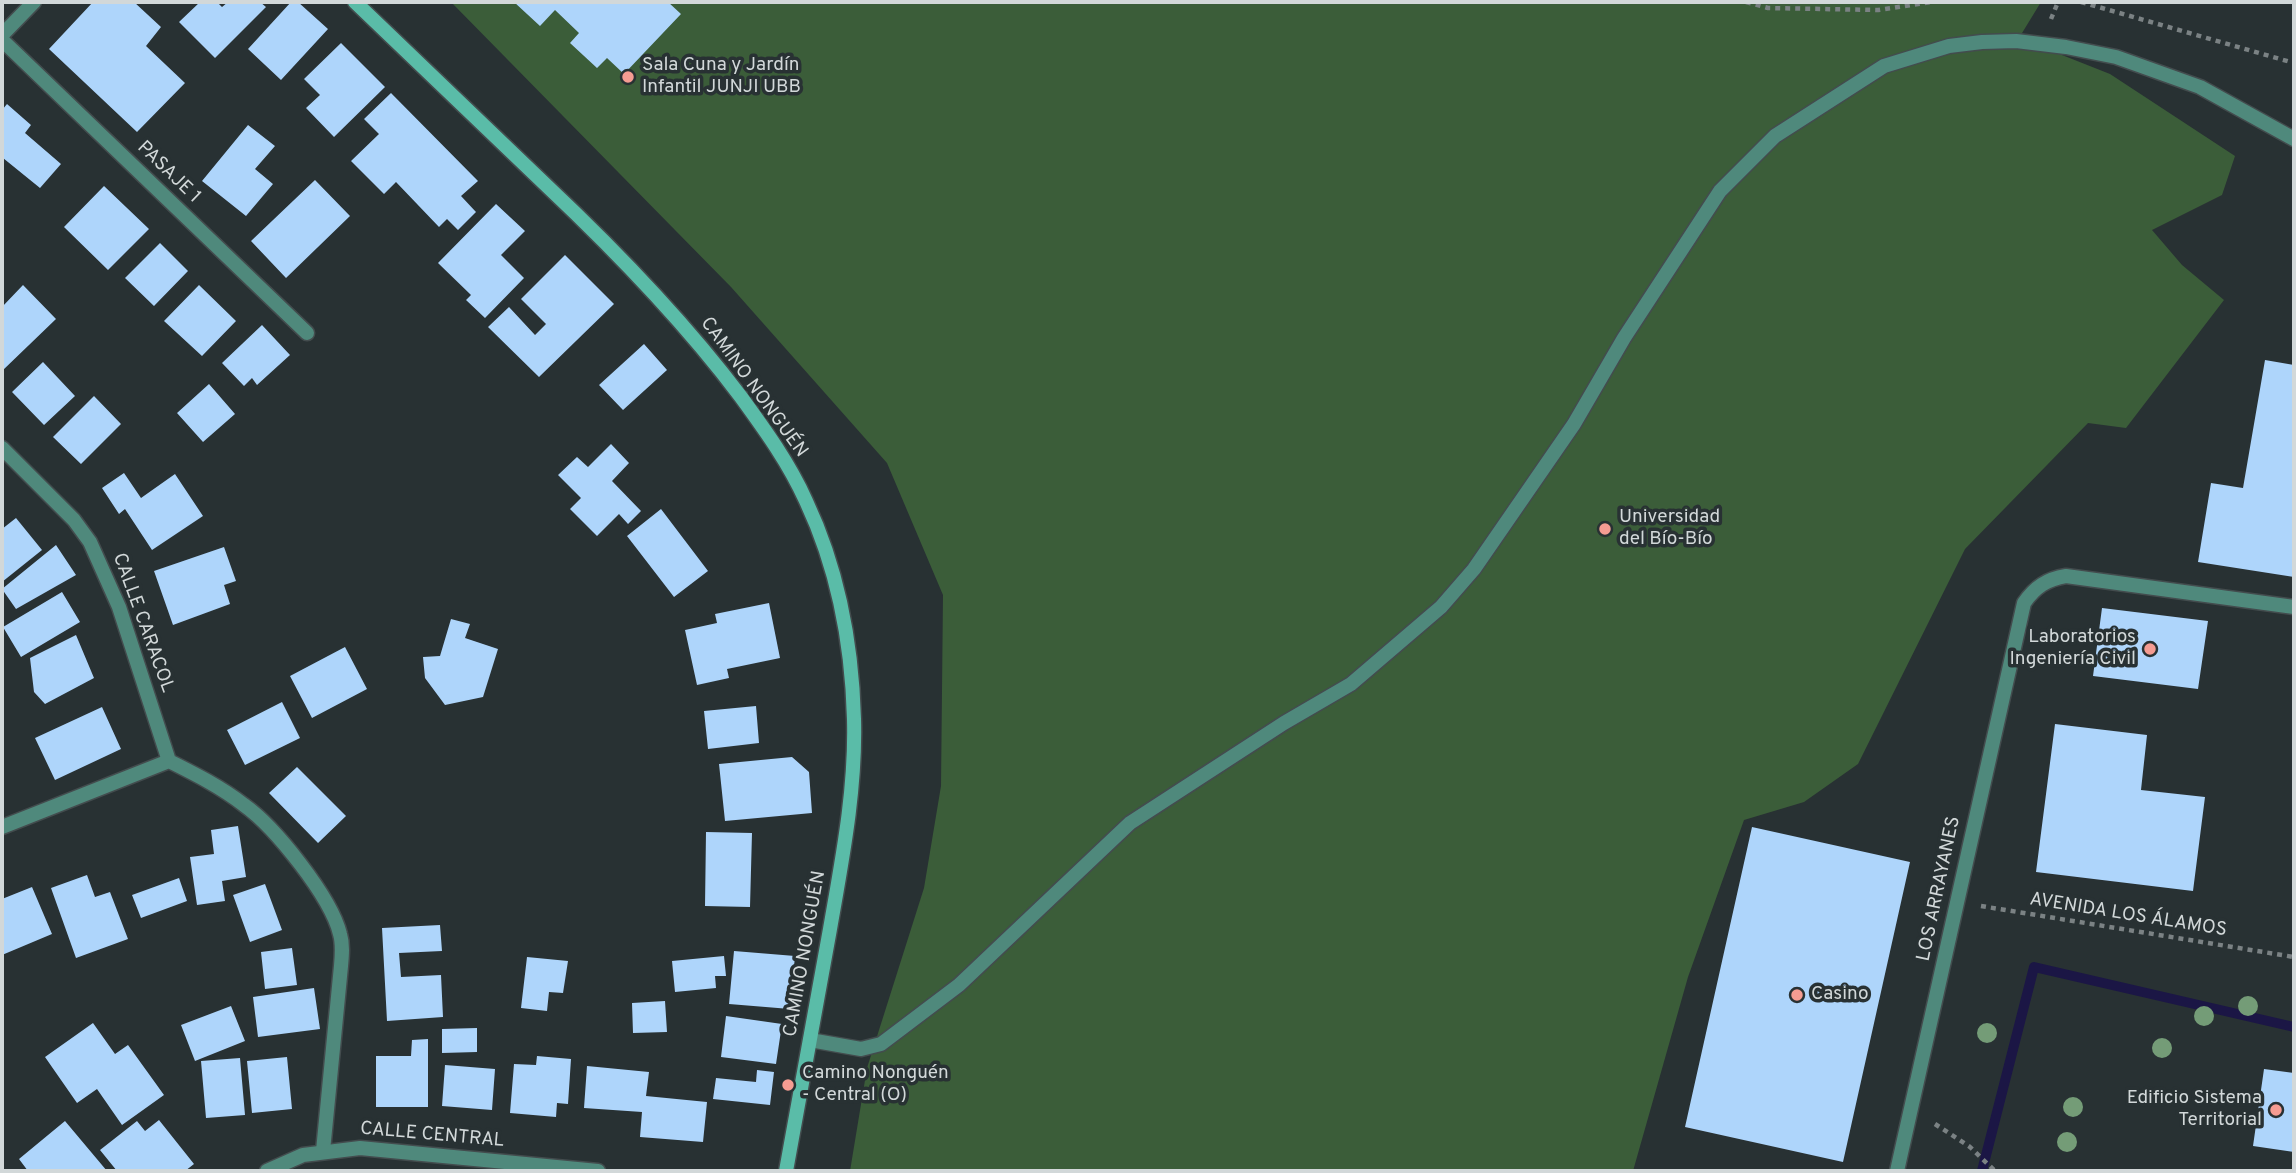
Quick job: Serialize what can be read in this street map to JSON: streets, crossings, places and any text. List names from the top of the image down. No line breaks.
{"streets":{"main road":["CAMINO NONGUÉN"],"street":["PASAJE 1","CALLE CARACOL","LOS ARRAYANES","CALLE CENTRAL"],"path":["AVENIDA LOS ÁLAMOS"]},"crossings":[["LOS ARRAYANES","AVENIDA LOS ÁLAMOS"]],"places":["Sala Cuna y Jardín Infantil JUNJI UBB","Universidad del Bío-Bío","Laboratorios Ingeniería Civil","Casino","Camino Nonguén - Central (O)","Edificio Sistema Territorial"]}
